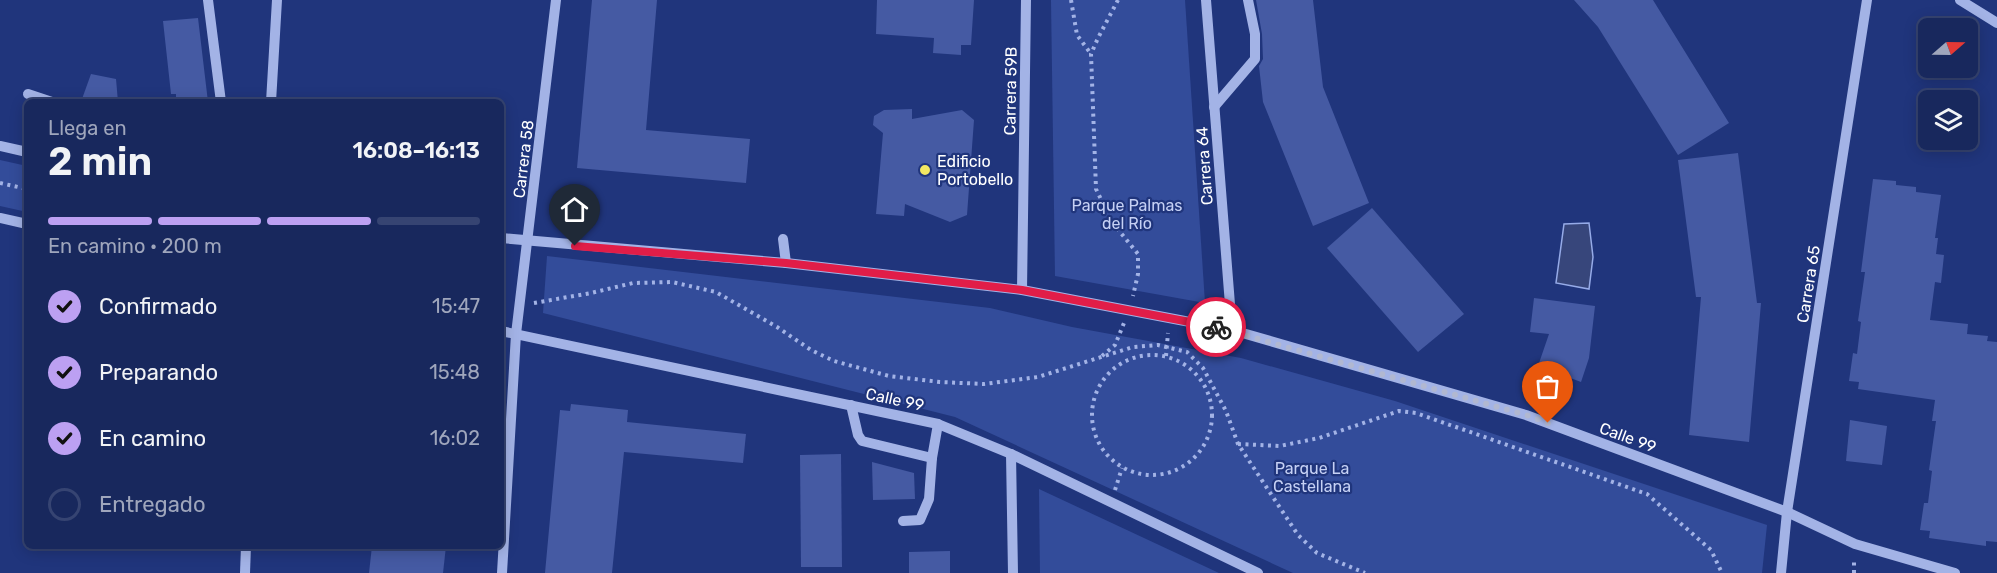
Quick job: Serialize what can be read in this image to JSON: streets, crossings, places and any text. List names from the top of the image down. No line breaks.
{"streets":{"street":["Carrera 59B","Carrera 58","Carrera 64","Carrera 65","Calle 99"]},"crossings":[["Carrera 59B","Calle 99"],["Carrera 58","Calle 99"],["Carrera 64","Calle 99"],["Carrera 65","Calle 99"]],"parks":["Parque Palmas del Río","Parque La Castellana"],"places":["Edificio Portobello"],"north":"right","page":{"heading":["2 min","Llega en","16:08–16:13"],"bar":"En camino · 200 m","list":[["Confirmado","15:47"],["Preparando","15:48"],["En camino","16:02"],"Entregado"]}}
